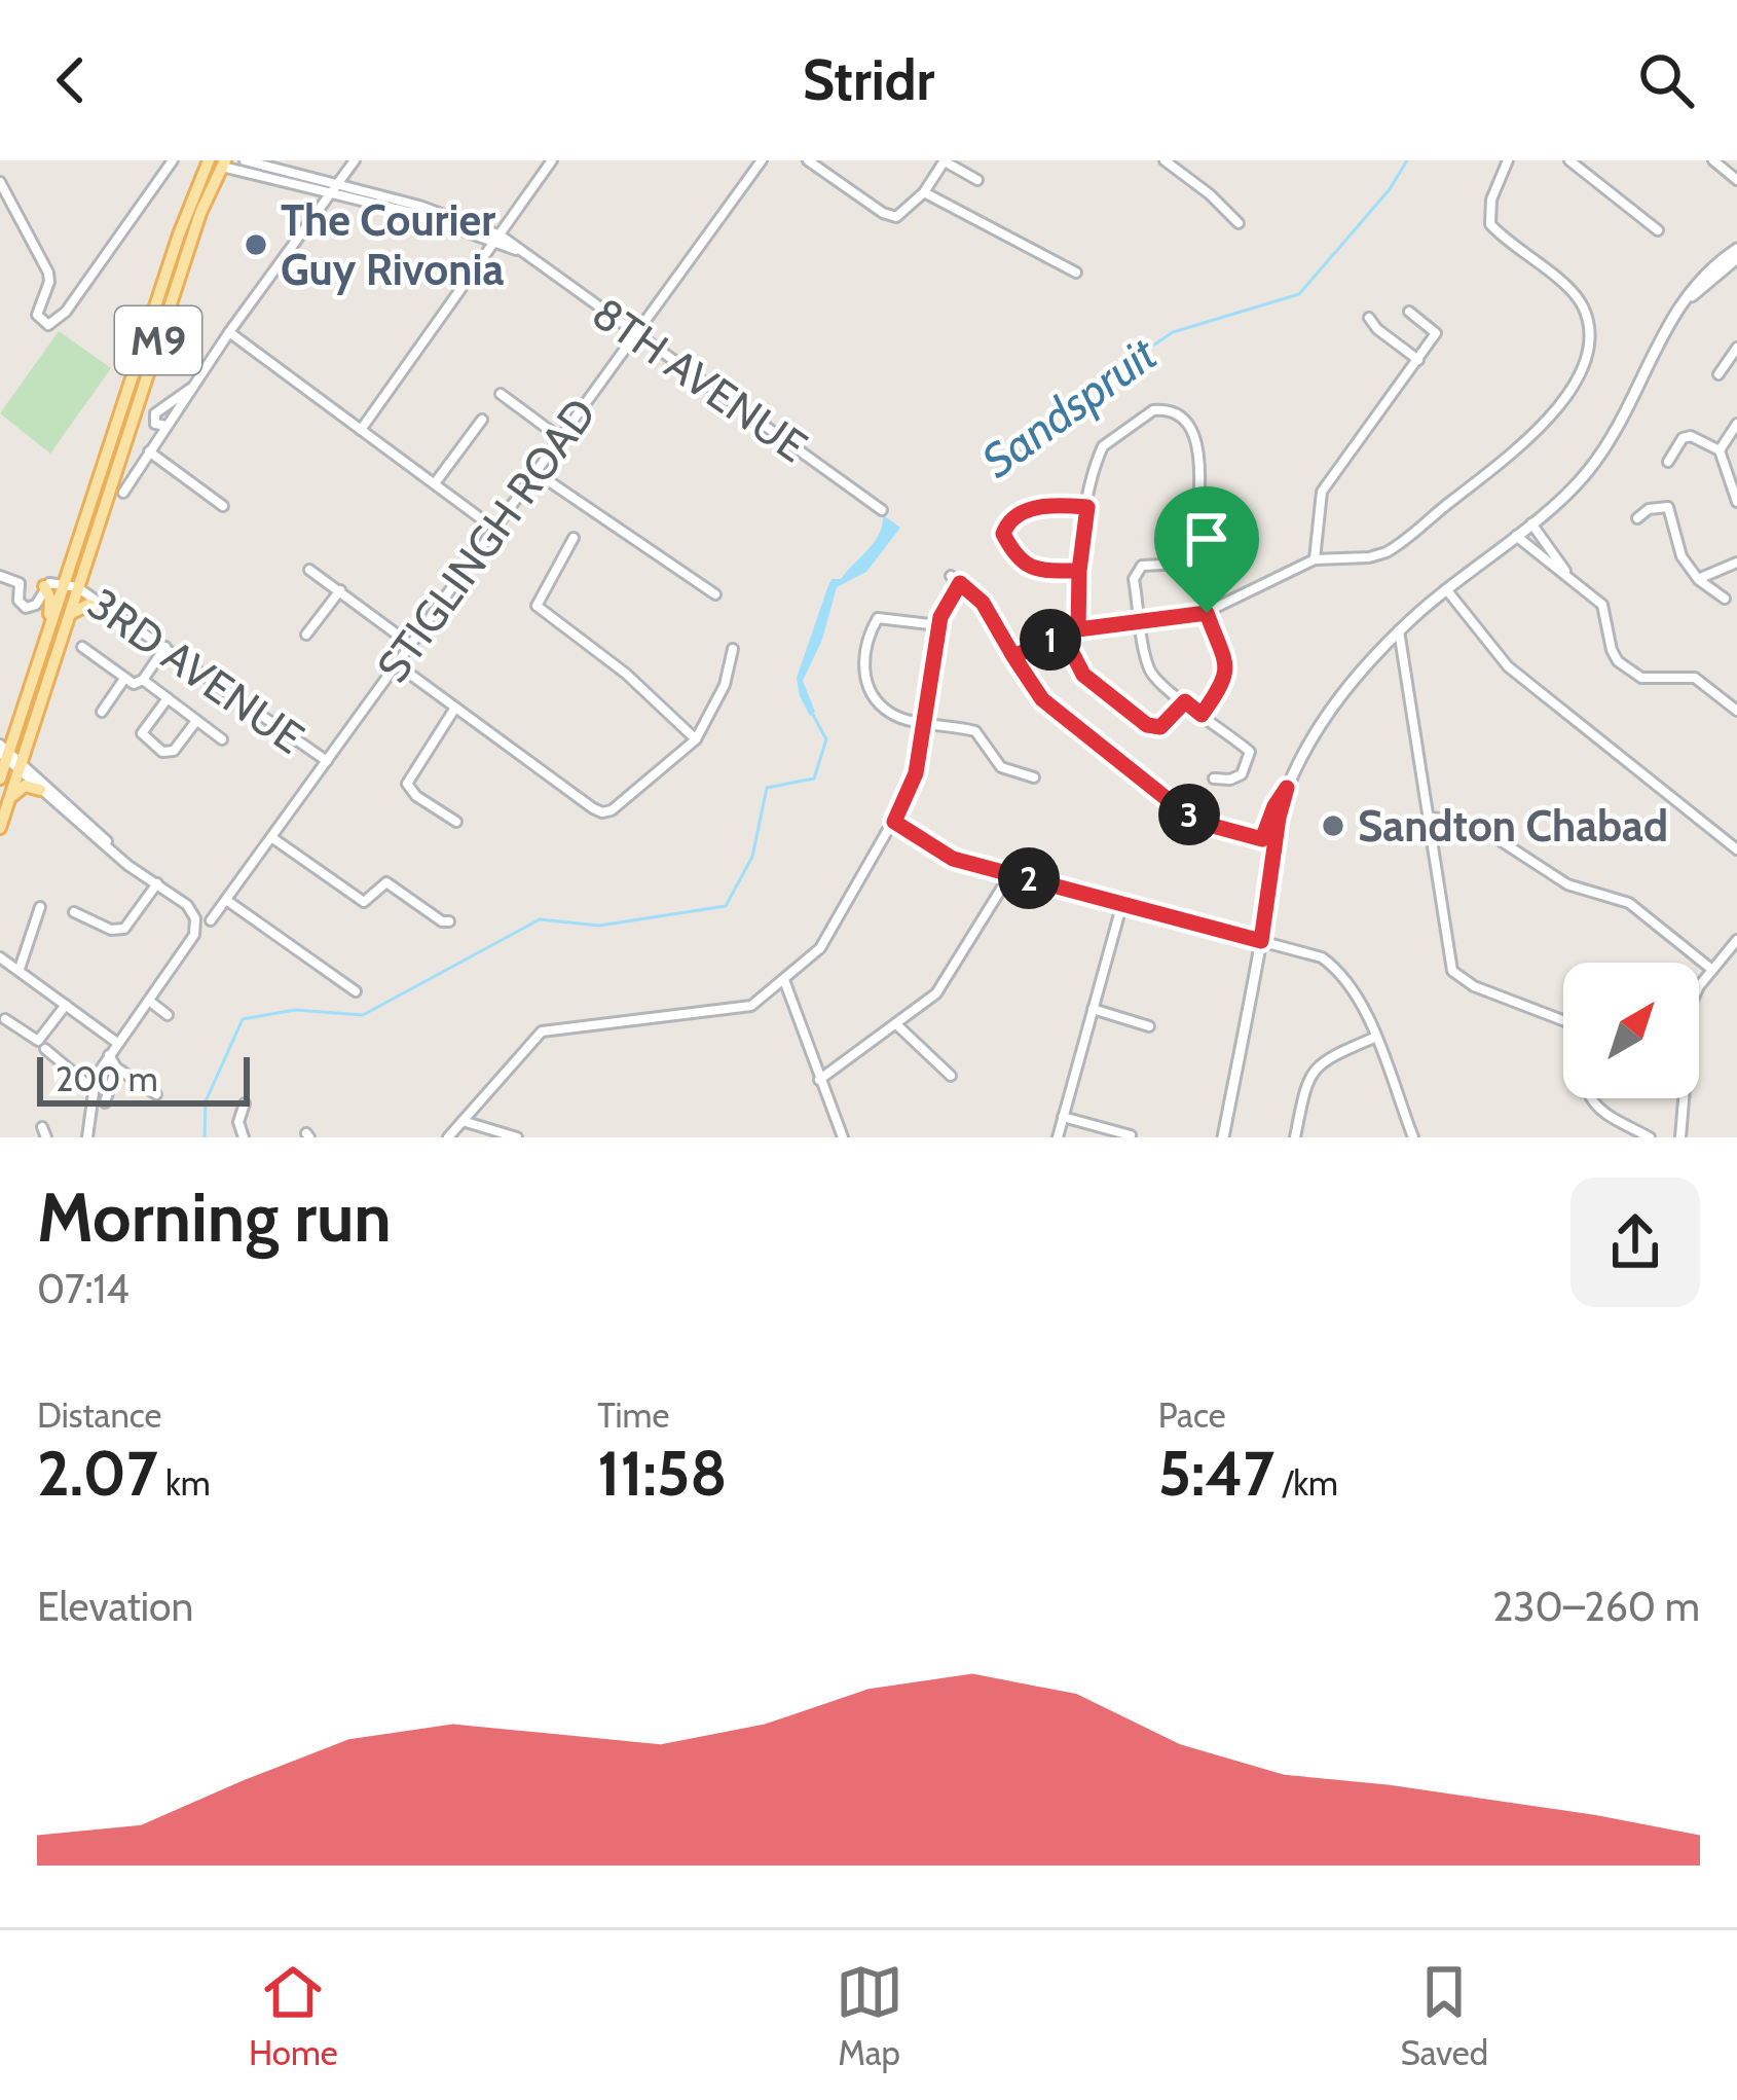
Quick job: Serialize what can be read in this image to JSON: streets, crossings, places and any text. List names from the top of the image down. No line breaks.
{"streets":{"main road":["M9"],"street":["8TH AVENUE","STIGLINGH ROAD","3RD AVENUE"]},"crossings":[["M9","3RD AVENUE"],["8TH AVENUE","STIGLINGH ROAD"],["STIGLINGH ROAD","3RD AVENUE"]],"water":["Sandspruit"],"places":["The Courier Guy Rivonia","Sandton Chabad"],"scale_bar":"200 m","north":"top right","page":{"header":"Stridr","pins":["1","3","2"],"scale":"200 m","heading":["Morning run","07:14"],"stats":[["Distance","2.07 km"],["Time","11:58"],["Pace","5:47 /km"]],"chart":["Elevation","230–260 m"],"tabs":["Home","Map","Saved"]}}
